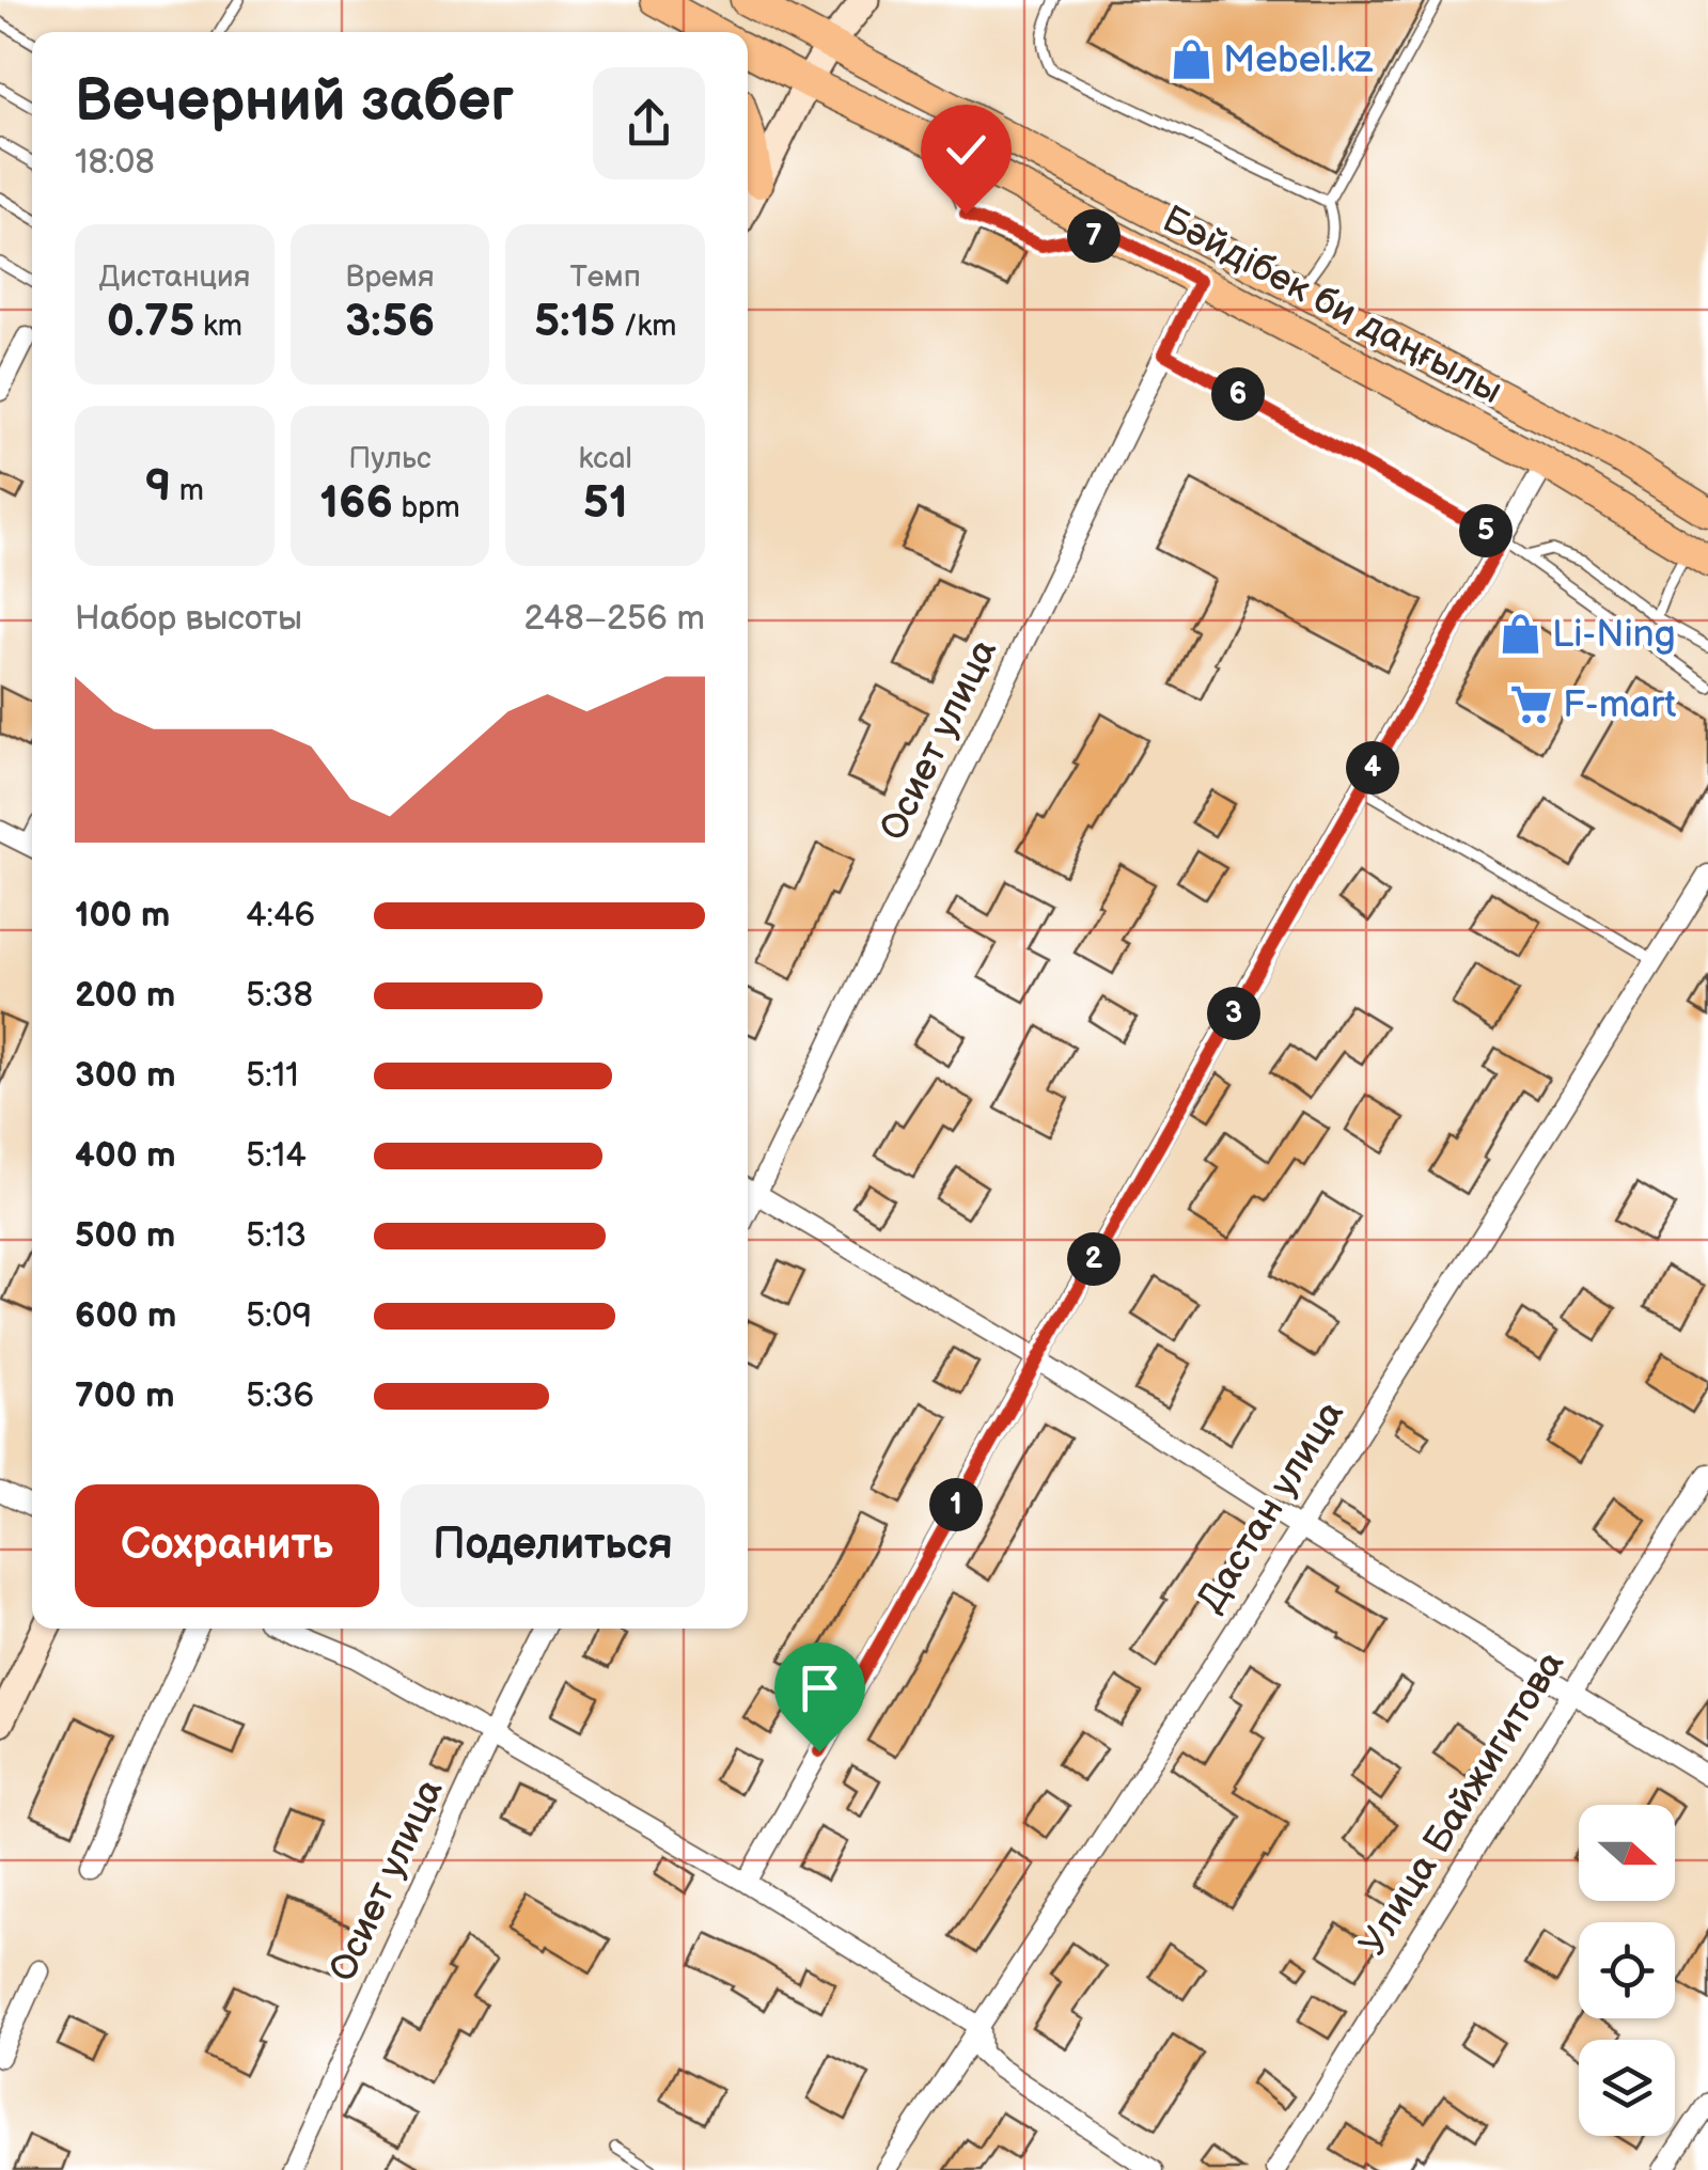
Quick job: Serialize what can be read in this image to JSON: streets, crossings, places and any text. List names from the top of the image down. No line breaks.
{"streets":{"main road":["Бәйдібек би даңғылы"],"street":["Осиет улица","Дастан улица","Улица Байжигитова"]},"crossings":[["Бәйдібек би даңғылы","Осиет улица"]],"places":{"shop":["Mebel.kz","Li-Ning"],"supermarket":["F-mart"]},"north":"right","page":{"heading":["Вечерний забег","18:08"],"pins":["7","6","5","4","3","2","1"],"stats":[["Дистанция","0.75 km"],["Время","3:56"],["Темп","5:15 /km"],["9 m"],["Пульс","166 bpm"],["kcal","51"]],"chart":["Набор высоты","248–256 m"],"list":[{"name":"100 m","note":"4:46"},{"name":"200 m","note":"5:38"},{"name":"300 m","note":"5:11"},{"name":"400 m","note":"5:14"},{"name":"500 m","note":"5:13"},{"name":"600 m","note":"5:09"},{"name":"700 m","note":"5:36"}],"buttons":["Сохранить","Поделиться"]}}
